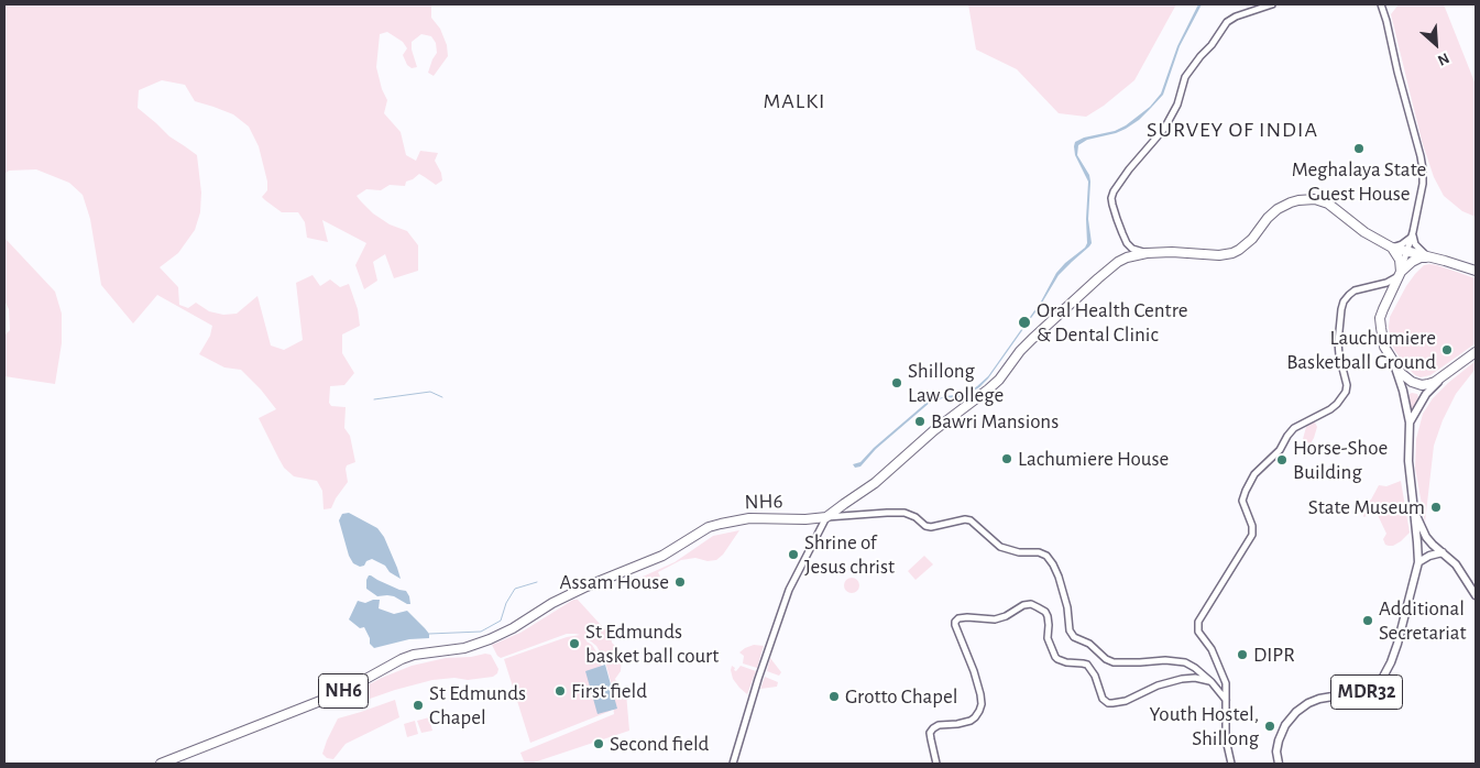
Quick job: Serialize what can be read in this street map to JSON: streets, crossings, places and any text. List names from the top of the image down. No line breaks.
{"streets":{"highway":["NH6"],"main road":["MDR32"]},"districts":["MALKI","SURVEY OF INDIA"],"places":["Meghalaya State Guest House","Oral Health Centre & Dental Clinic","Lauchumiere Basketball Ground","Shillong Law College","Bawri Mansions","Lachumiere House","Horse-Shoe Building","State Museum","Shrine of Jesus christ","Assam House","Additional Secretariat","St Edmunds basket ball court","DIPR","First field","Grotto Chapel","St Edmunds Chapel","Youth Hostel, Shillong","Second field"],"north":"bottom right"}
